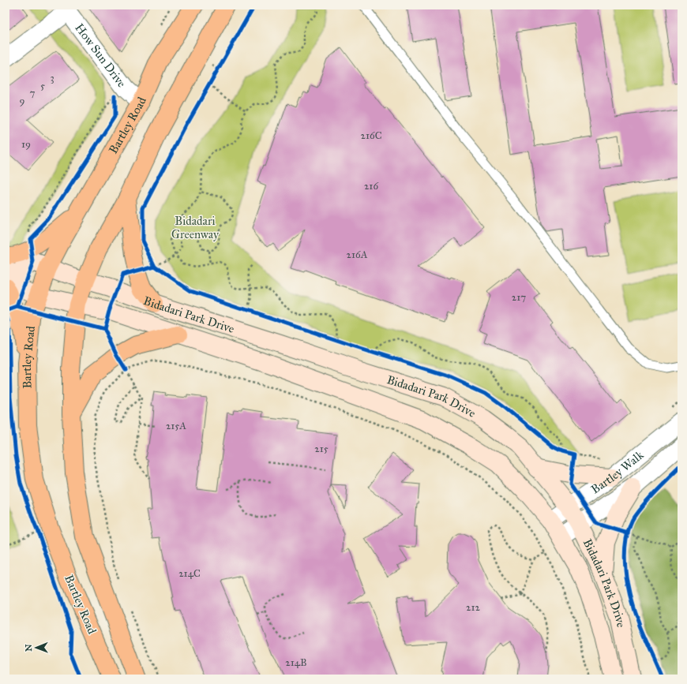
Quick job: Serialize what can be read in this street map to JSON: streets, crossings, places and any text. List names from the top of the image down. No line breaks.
{"streets":{"highway":["Bartley Road"],"street":["How Sun Drive","Bidadari Park Drive","Bartley Walk"]},"crossings":[["How Sun Drive","Bartley Road"],["Bartley Road","Bidadari Park Drive"],["Bidadari Park Drive","Bartley Walk"]],"parks":["Bidadari Greenway"],"house_numbers":["3","5","7","9","216C","19","216","216A","217","215A","215","214C","212","214B"],"north":"left"}
